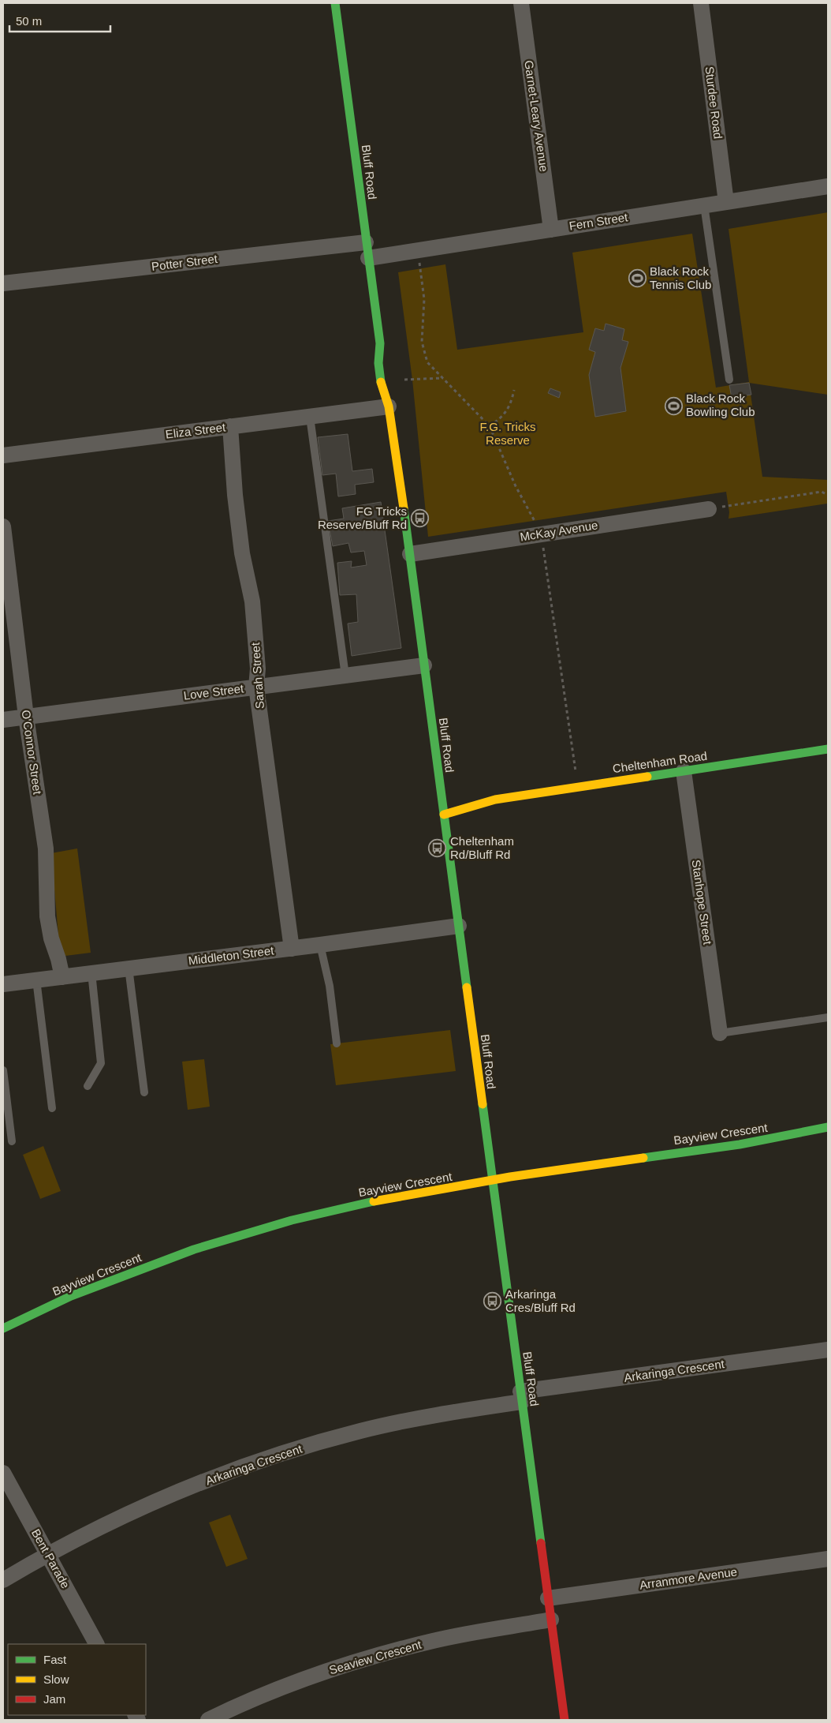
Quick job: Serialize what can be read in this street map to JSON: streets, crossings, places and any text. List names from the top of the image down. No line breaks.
{"streets":{"main road":["Bluff Road","Cheltenham Road","Bayview Crescent"],"street":["Sturdee Road","Garnet-Leary Avenue","Fern Street","Potter Street","Eliza Street","McKay Avenue","Sarah Street","Love Street","O'Connor Street","Stanhope Street","Middleton Street","Arkaringa Crescent","Bent Parade","Arranmore Avenue","Seaview Crescent"]},"crossings":[["Sturdee Road","Fern Street"],["Garnet-Leary Avenue","Fern Street"],["Bluff Road","Fern Street"],["Bluff Road","Potter Street"],["Bluff Road","Eliza Street"],["Bluff Road","McKay Avenue"],["Bluff Road","Love Street"],["Bluff Road","Cheltenham Road"],["Bluff Road","Middleton Street"],["Bluff Road","Bayview Crescent"],["Bluff Road","Arkaringa Crescent"],["Bluff Road","Arranmore Avenue"],["Bluff Road","Seaview Crescent"],["Eliza Street","Sarah Street"],["Sarah Street","Love Street"],["Sarah Street","Middleton Street"],["Love Street","O'Connor Street"],["O'Connor Street","Middleton Street"],["Cheltenham Road","Stanhope Street"],["Arkaringa Crescent","Bent Parade"]],"parks":["F.G. Tricks Reserve"],"places":{"sports":["Black Rock Tennis Club","Black Rock Bowling Club"],"bus stop":["FG Tricks Reserve/Bluff Rd","Cheltenham Rd/Bluff Rd","Arkaringa Cres/Bluff Rd"]},"legend":["Fast","Slow","Jam"],"scale_bar":"50 m"}
